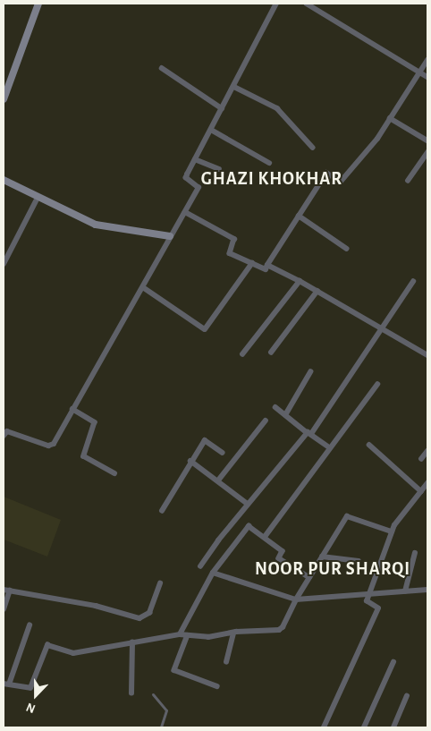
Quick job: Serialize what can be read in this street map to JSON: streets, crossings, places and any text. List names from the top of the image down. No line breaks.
{"districts":["GHAZI KHOKHAR","NOOR PUR SHARQI"],"north":"bottom"}
